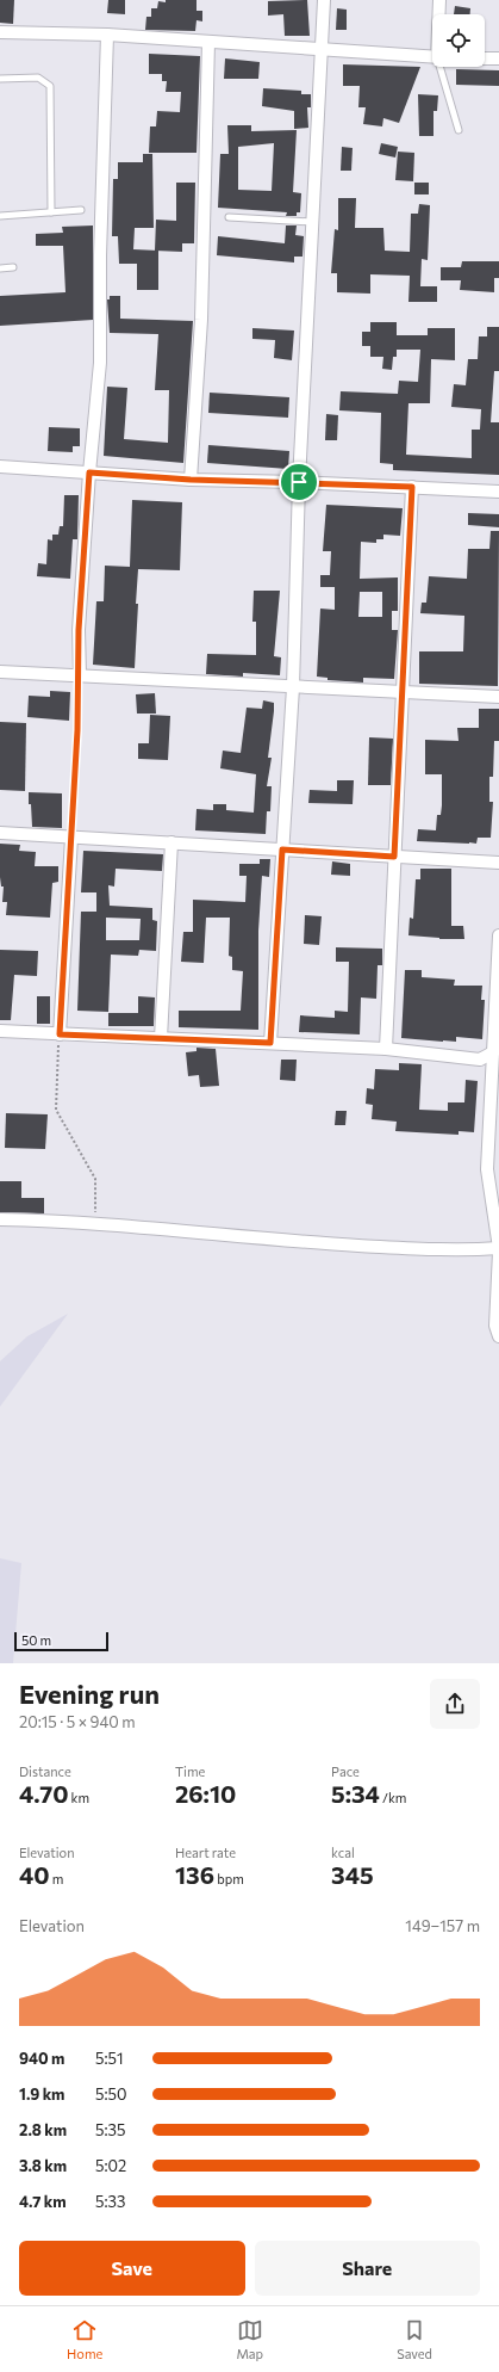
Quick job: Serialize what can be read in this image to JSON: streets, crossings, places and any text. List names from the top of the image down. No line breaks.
{"scale_bar":"50 m","page":{"scale":"50 m","heading":["Evening run","20:15 · 5 × 940 m"],"stats":[["Distance","4.70 km"],["Time","26:10"],["Pace","5:34 /km"],["Elevation","40 m"],["Heart rate","136 bpm"],["kcal","345"]],"chart":["Elevation","149–157 m"],"list":[{"name":"940 m","note":"5:51"},{"name":"1.9 km","note":"5:50"},{"name":"2.8 km","note":"5:35"},{"name":"3.8 km","note":"5:02"},{"name":"4.7 km","note":"5:33"}],"buttons":["Save","Share"],"tabs":["Home","Map","Saved"]}}
